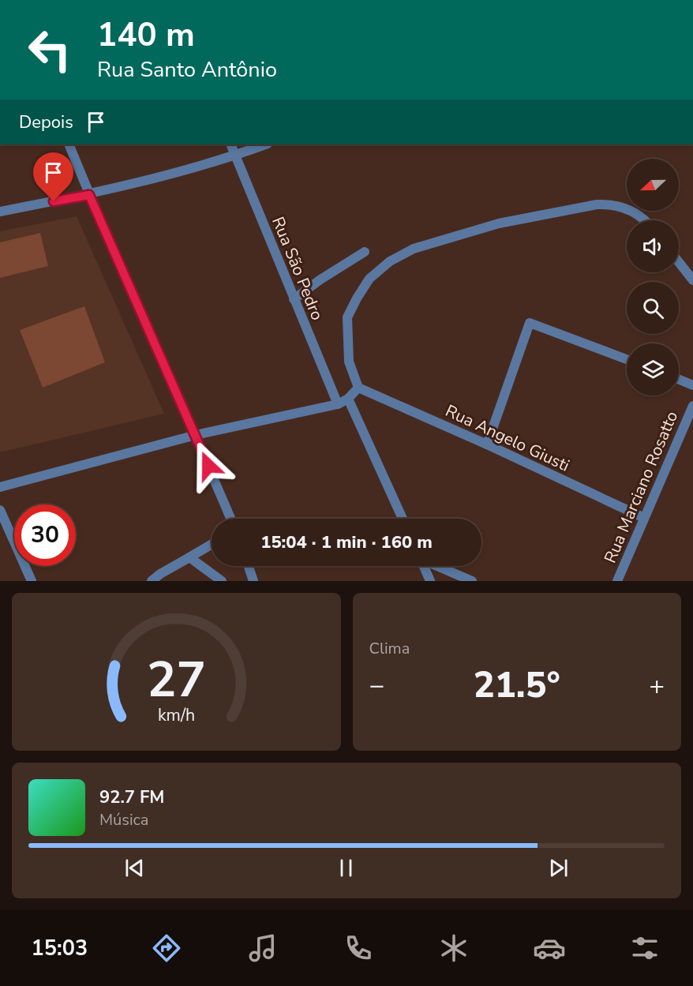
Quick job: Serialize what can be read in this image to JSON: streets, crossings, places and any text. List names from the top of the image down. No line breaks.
{"streets":{"street":["Rua São Pedro","Rua Angelo Giusti","Rua Marciano Rosatto"]},"crossings":[["Rua Angelo Giusti","Rua Marciano Rosatto"]],"north":"left","page":{"turn":["140 m","Rua Santo Antônio"],"then":"Depois","limit":"30","trip":"15:04 · 1 min · 160 m","tile":"Clima","heat":["−","21.5°","+"],"song":["92.7 FM","Música"],"tabs":"15:03","gauge":["27","km/h"]}}
